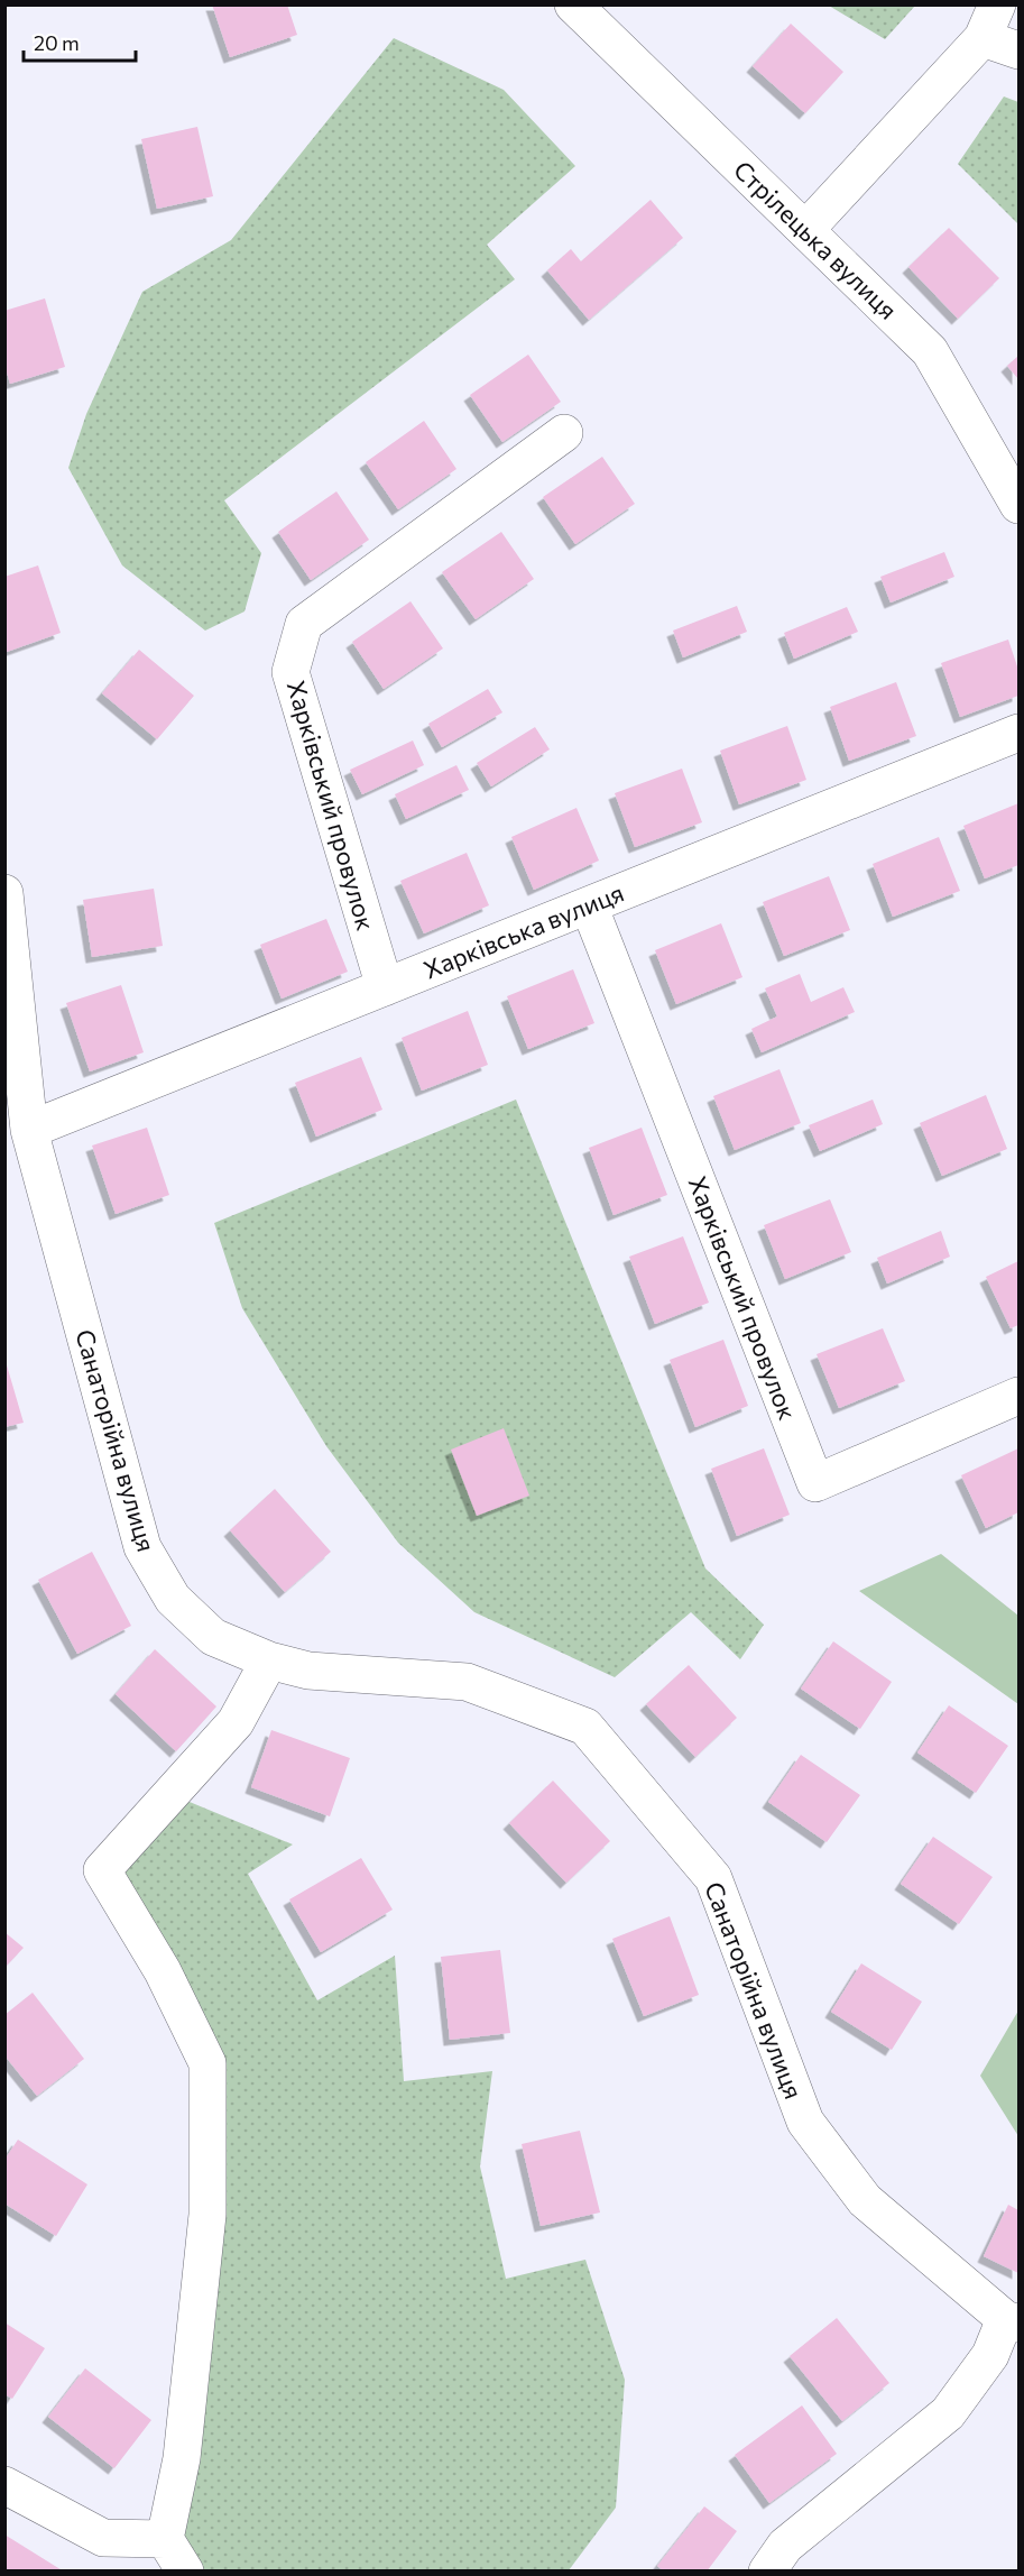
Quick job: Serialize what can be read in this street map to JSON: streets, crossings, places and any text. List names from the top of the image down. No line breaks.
{"streets":{"street":["Стрілецька вулиця","Харківський провулок","Харківська вулиця","Санаторійна вулиця"]},"crossings":[["Харківський провулок","Харківська вулиця"],["Харківська вулиця","Санаторійна вулиця"]],"scale_bar":"20 m"}
